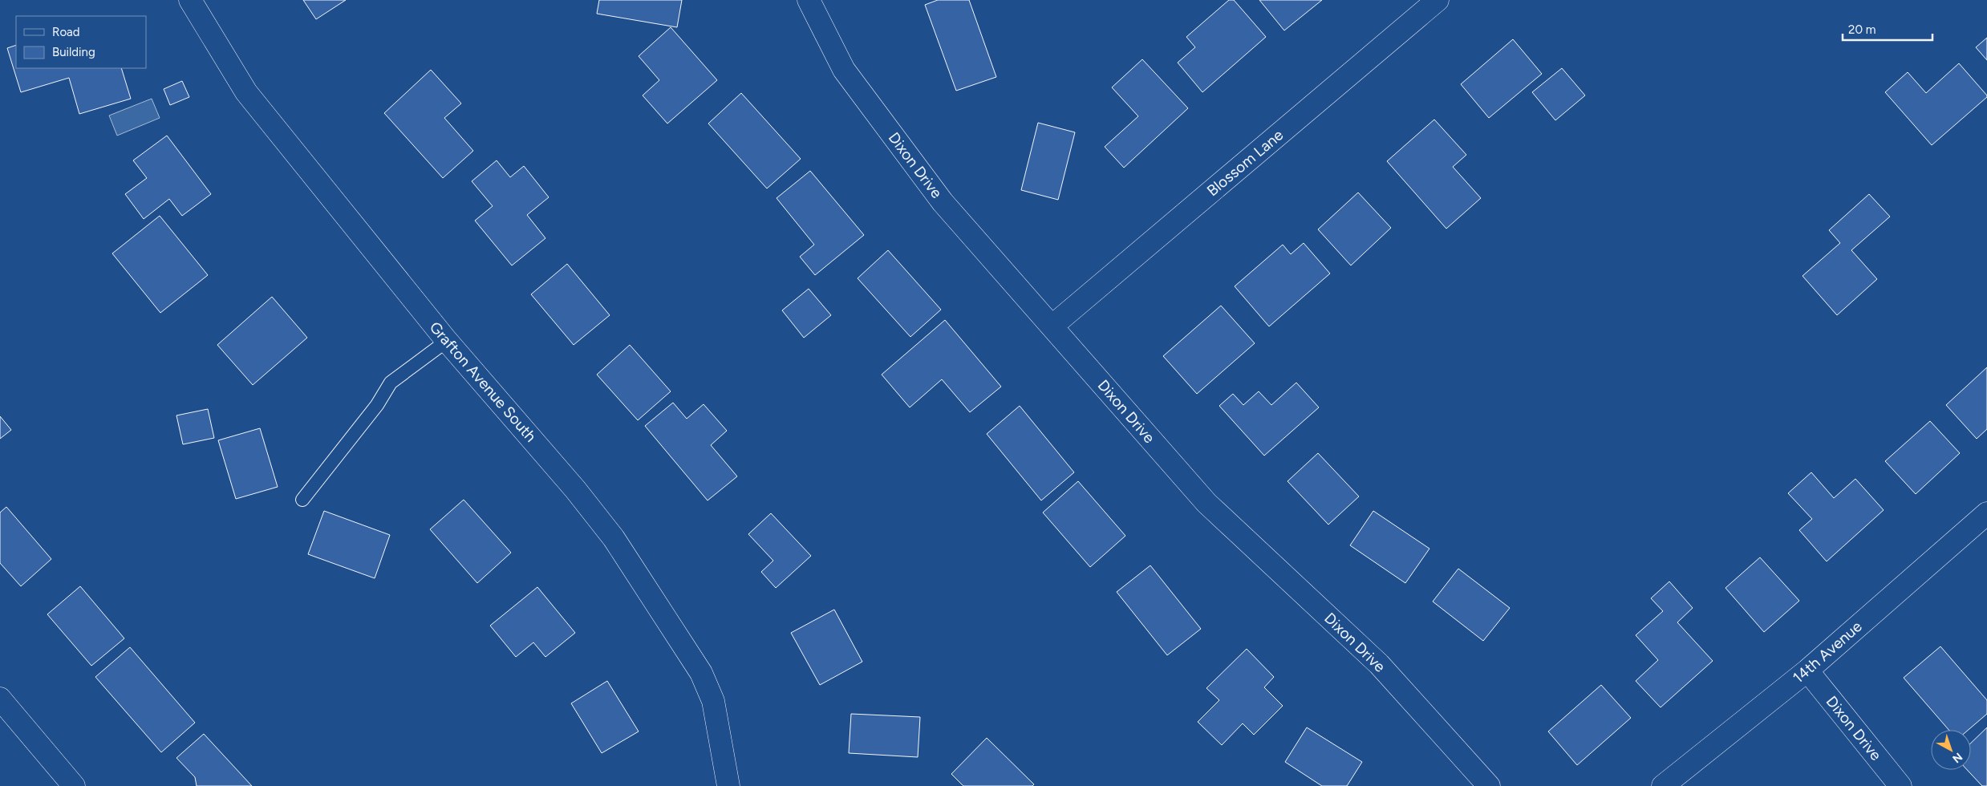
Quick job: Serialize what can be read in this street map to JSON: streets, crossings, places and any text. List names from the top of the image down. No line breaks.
{"streets":{"street":["Blossom Lane","Dixon Drive","Grafton Avenue South","14th Avenue"]},"crossings":[["Blossom Lane","Dixon Drive"],["Dixon Drive","14th Avenue"]],"legend":["Road","Building"],"scale_bar":"20 m","north":"bottom right"}
